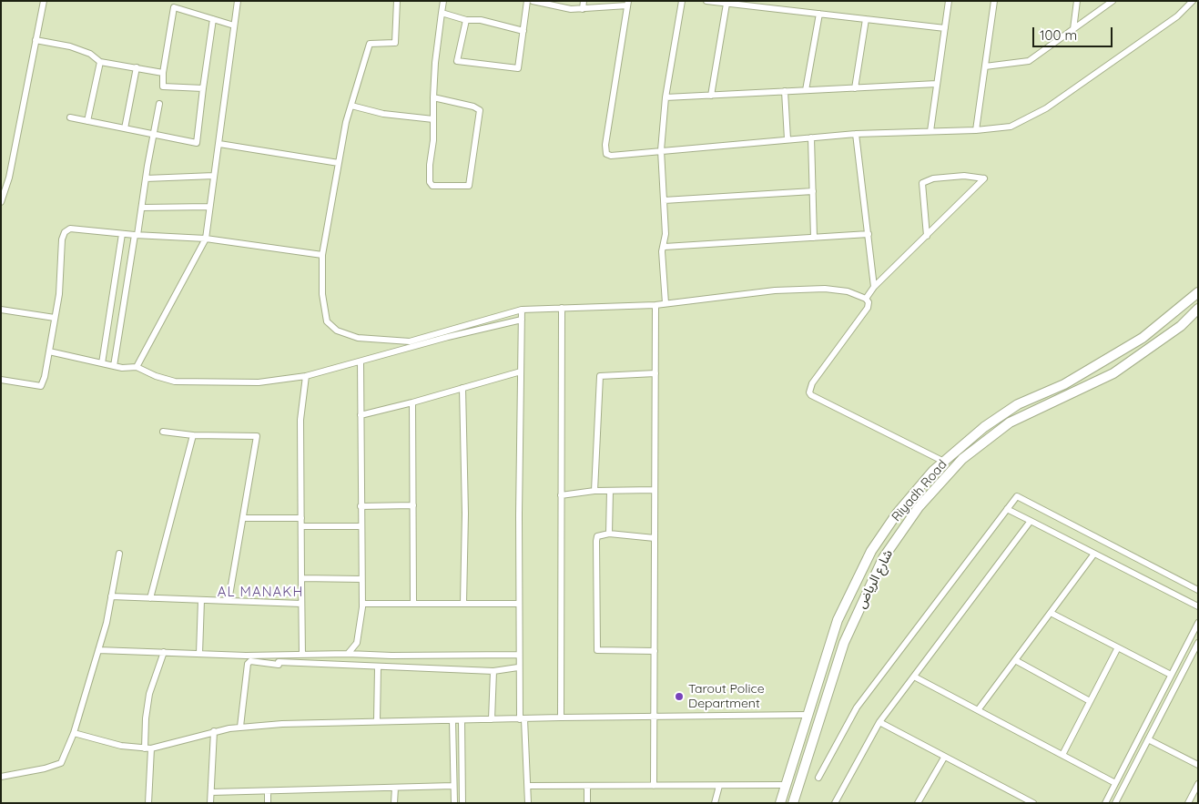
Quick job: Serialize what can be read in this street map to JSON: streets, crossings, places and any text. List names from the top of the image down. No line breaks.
{"streets":{"main road":["Riyadh Road","شارع الرياض"]},"districts":["AL MANAKH"],"places":["Tarout Police Department"],"scale_bar":"100 m"}
